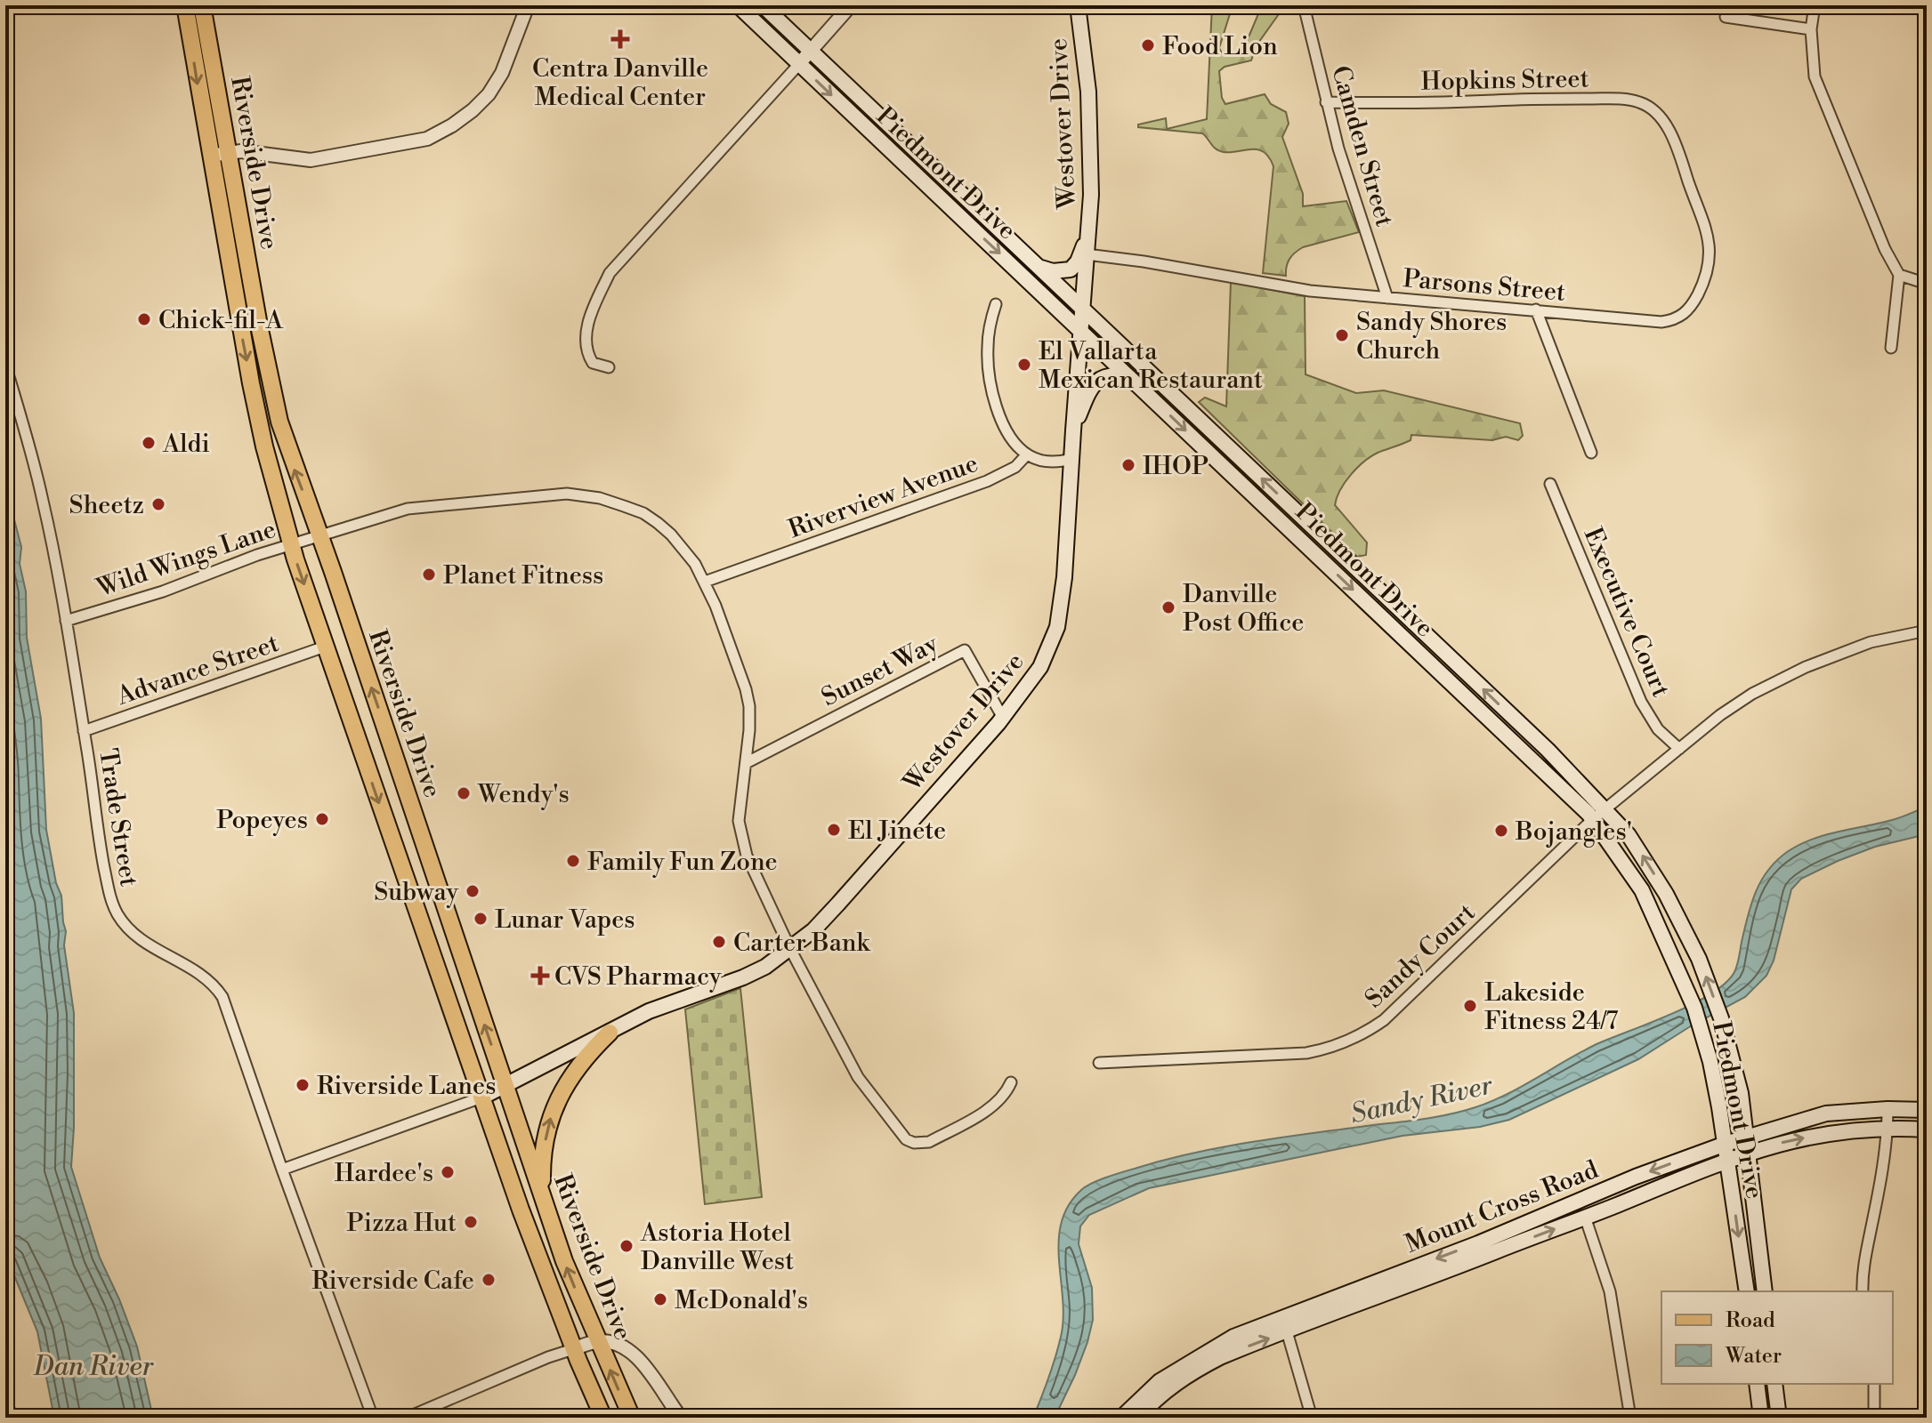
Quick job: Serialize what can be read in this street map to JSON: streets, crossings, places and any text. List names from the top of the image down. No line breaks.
{"streets":{"main road":["Westover Drive","Riverside Drive","Piedmont Drive","Mount Cross Road"],"street":["Hopkins Street","Camden Street","Parsons Street","Riverview Avenue","Wild Wings Lane","Executive Court","Advance Street","Sunset Way","Trade Street","Sandy Court"]},"crossings":[["Hopkins Street","Camden Street"],["Hopkins Street","Parsons Street"],["Westover Drive","Riverside Drive"],["Westover Drive","Piedmont Drive"],["Westover Drive","Parsons Street"],["Westover Drive","Wild Wings Lane"],["Westover Drive","Sunset Way"],["Camden Street","Parsons Street"],["Riverside Drive","Wild Wings Lane"],["Riverside Drive","Advance Street"],["Piedmont Drive","Sandy Court"],["Piedmont Drive","Mount Cross Road"],["Riverview Avenue","Wild Wings Lane"],["Wild Wings Lane","Sunset Way"],["Wild Wings Lane","Trade Street"],["Executive Court","Sandy Court"],["Advance Street","Trade Street"]],"water":["Sandy River","Dan River"],"places":{"health":["Centra Danville Medical Center","CVS Pharmacy"],"other":["Food Lion","Chick-fil-A","Sandy Shores Church","El Vallarta Mexican Restaurant","Aldi","IHOP","Sheetz","Planet Fitness","Danville Post Office","Wendy's","Popeyes","El Jinete","Bojangles'","Family Fun Zone","Subway","Lunar Vapes","Carter Bank","Lakeside Fitness 24/7","Riverside Lanes","Hardee's","Pizza Hut","Astoria Hotel Danville West","Riverside Cafe","McDonald's"]},"legend":["Road","Water"]}
